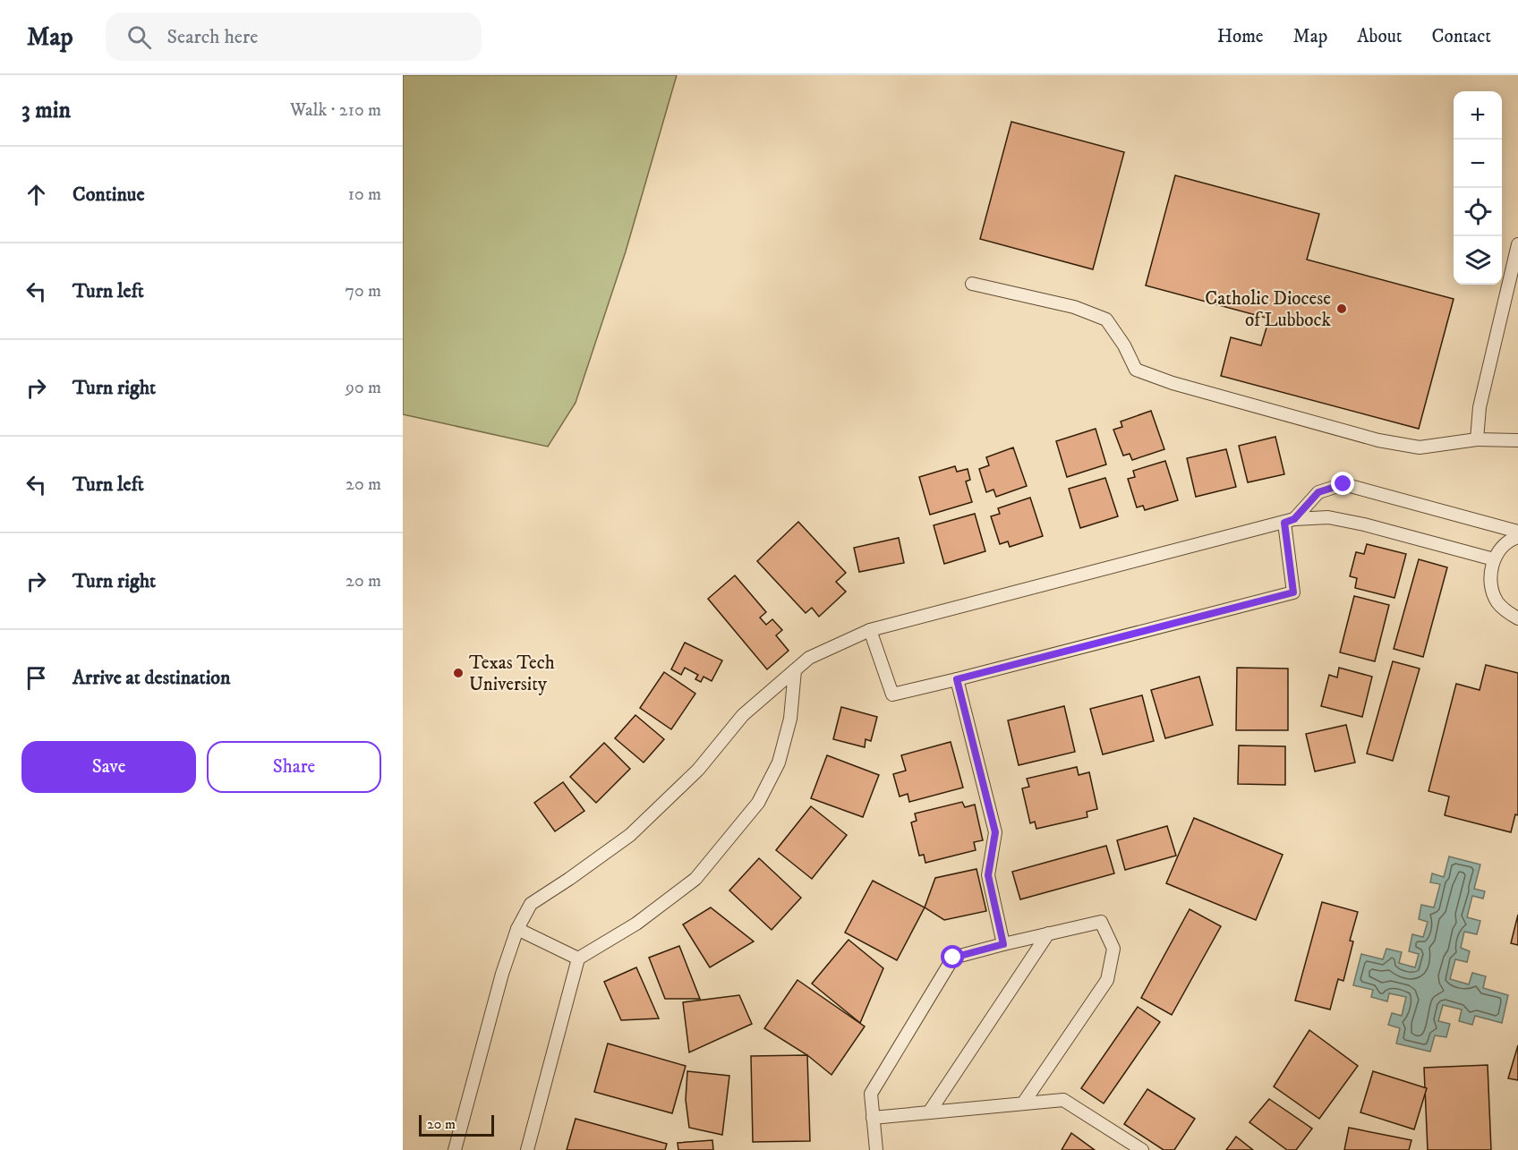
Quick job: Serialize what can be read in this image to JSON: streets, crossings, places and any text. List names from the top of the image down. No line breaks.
{"places":["Catholic Diocese of Lubbock","Texas Tech University"],"scale_bar":"20 m","page":{"header":"Map","search":"Search here","nav":["Home","Map","About","Contact"],"heading":["3 min","Walk · 210 m"],"map_buttons":["+","−"],"list":[["Continue","10 m"],["Turn left","70 m"],["Turn right","90 m"],["Turn left","20 m"],["Turn right","20 m"],"Arrive at destination"],"buttons":["Save","Share"],"scale":"20 m"}}
